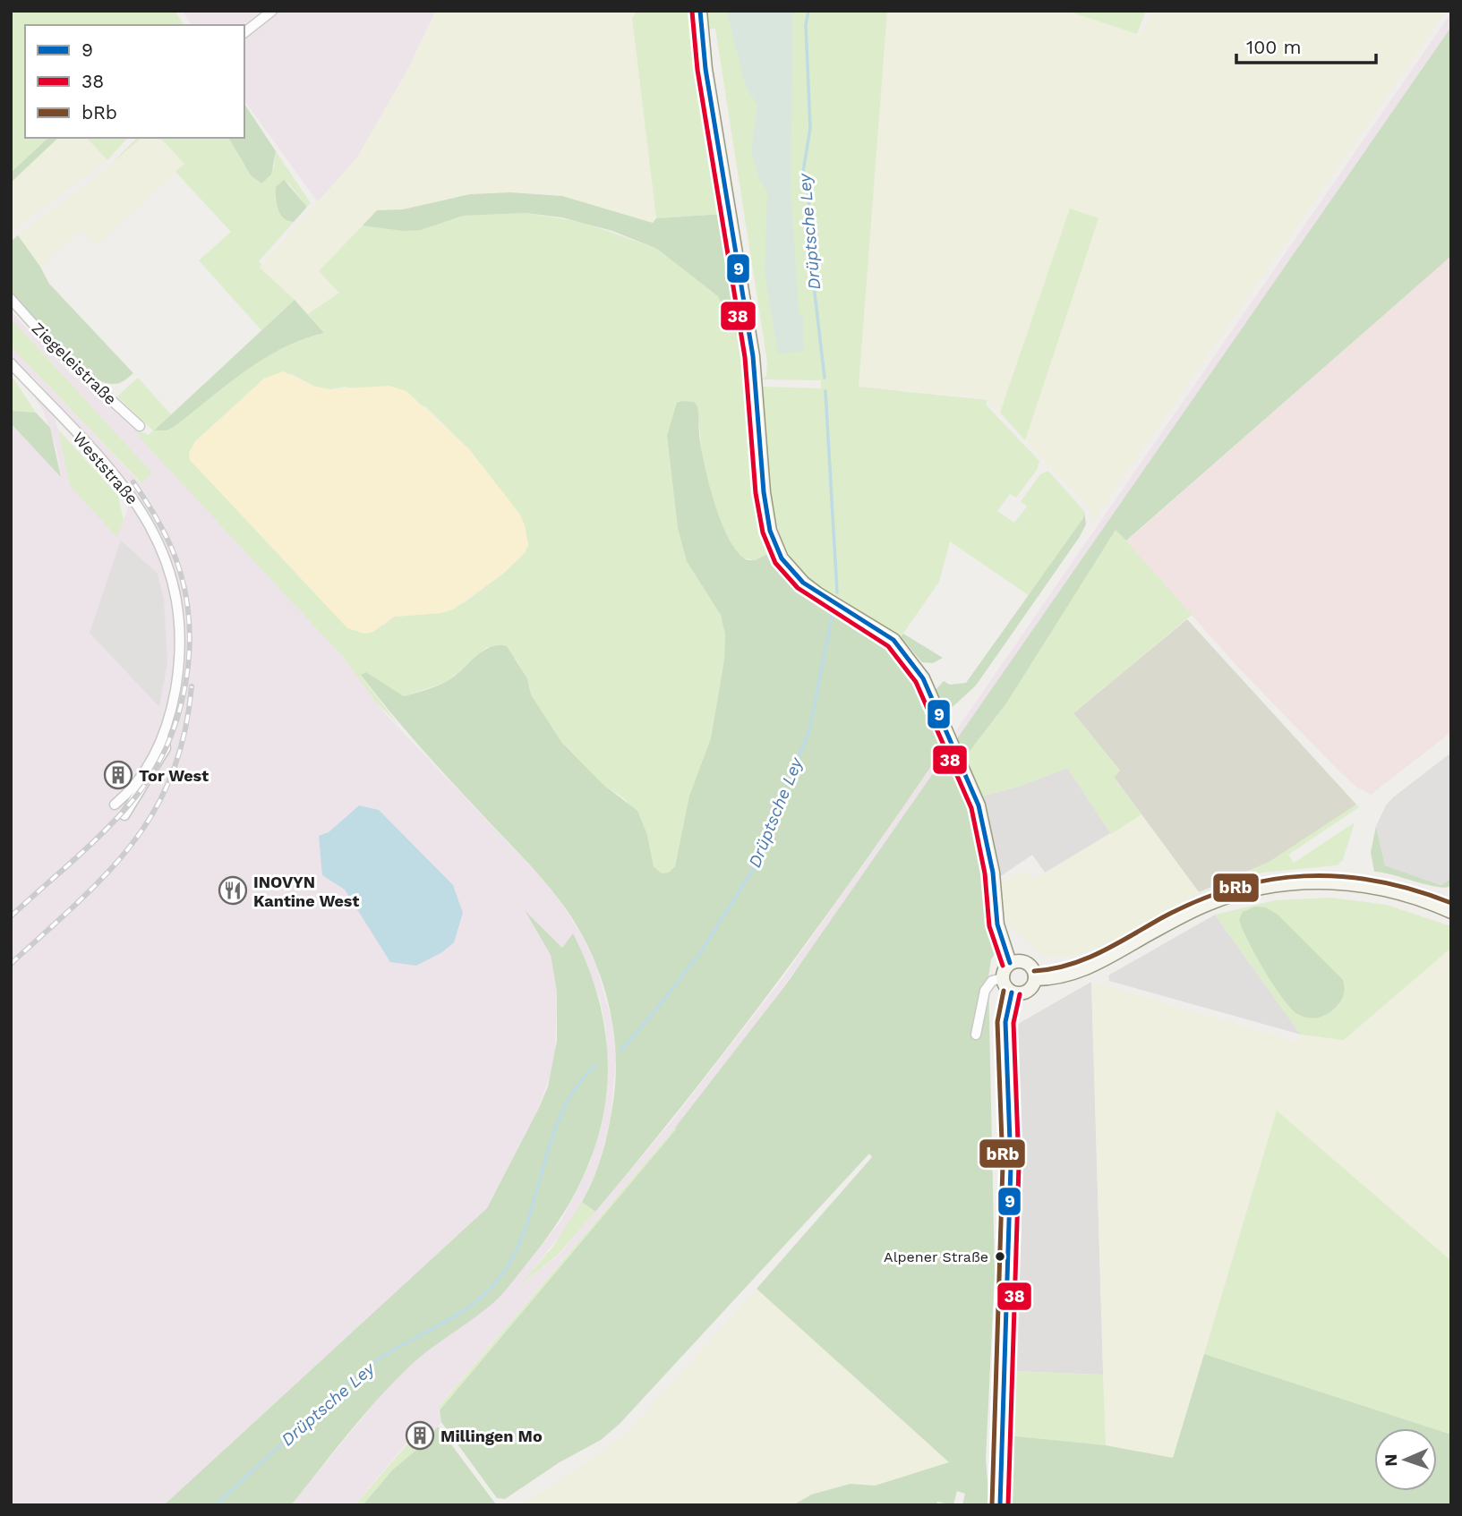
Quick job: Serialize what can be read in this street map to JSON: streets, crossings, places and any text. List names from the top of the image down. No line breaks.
{"streets":{"street":["Ziegeleistraße","Weststraße"]},"water":["Drüptsche Ley"],"places":{"building":["Tor West","Millingen Mo"],"restaurant":["INOVYN Kantine West"],"other":["Alpener Straße"]},"lines":["transit line 9","transit line 38","transit line bRb"],"legend":["9","38","bRb"],"scale_bar":"100 m","north":"left"}
